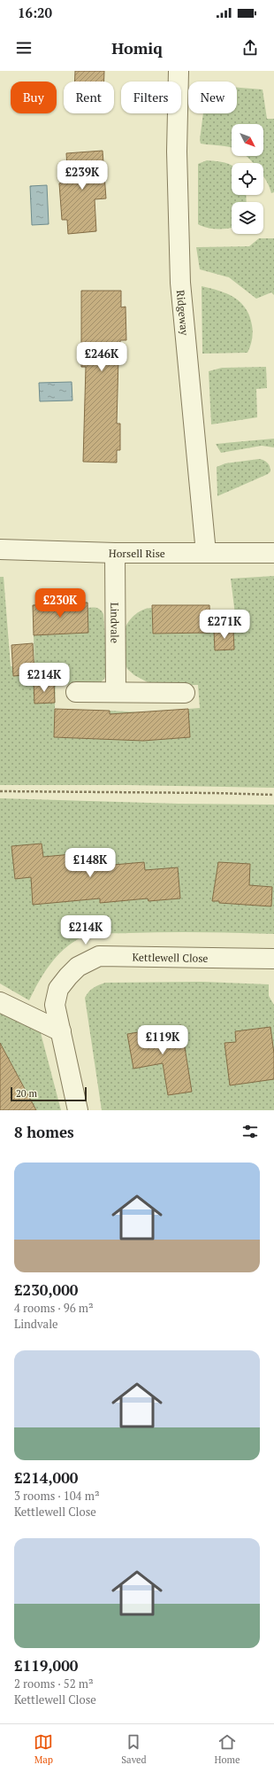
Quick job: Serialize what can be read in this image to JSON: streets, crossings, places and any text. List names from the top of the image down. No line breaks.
{"streets":{"street":["Ridgeway","Horsell Rise","Lindvale","Kettlewell Close"]},"crossings":[["Ridgeway","Horsell Rise"],["Horsell Rise","Lindvale"]],"scale_bar":"20 m","north":"bottom right","page":{"status":"16:20","header":"Homiq","chip":["Buy","Rent","Filters","New"],"price":["£239K","£246K","£230K","£271K","£214K","£148K","£214K","£119K"],"scale":"20 m","heading":"8 homes","list":[{"name":"£230,000","note":"4 rooms · 96 m² · Lindvale"},{"name":"£214,000","note":"3 rooms · 104 m² · Kettlewell Close"},{"name":"£119,000","note":"2 rooms · 52 m² · Kettlewell Close"}],"tabs":["Map","Saved","Home"]}}
